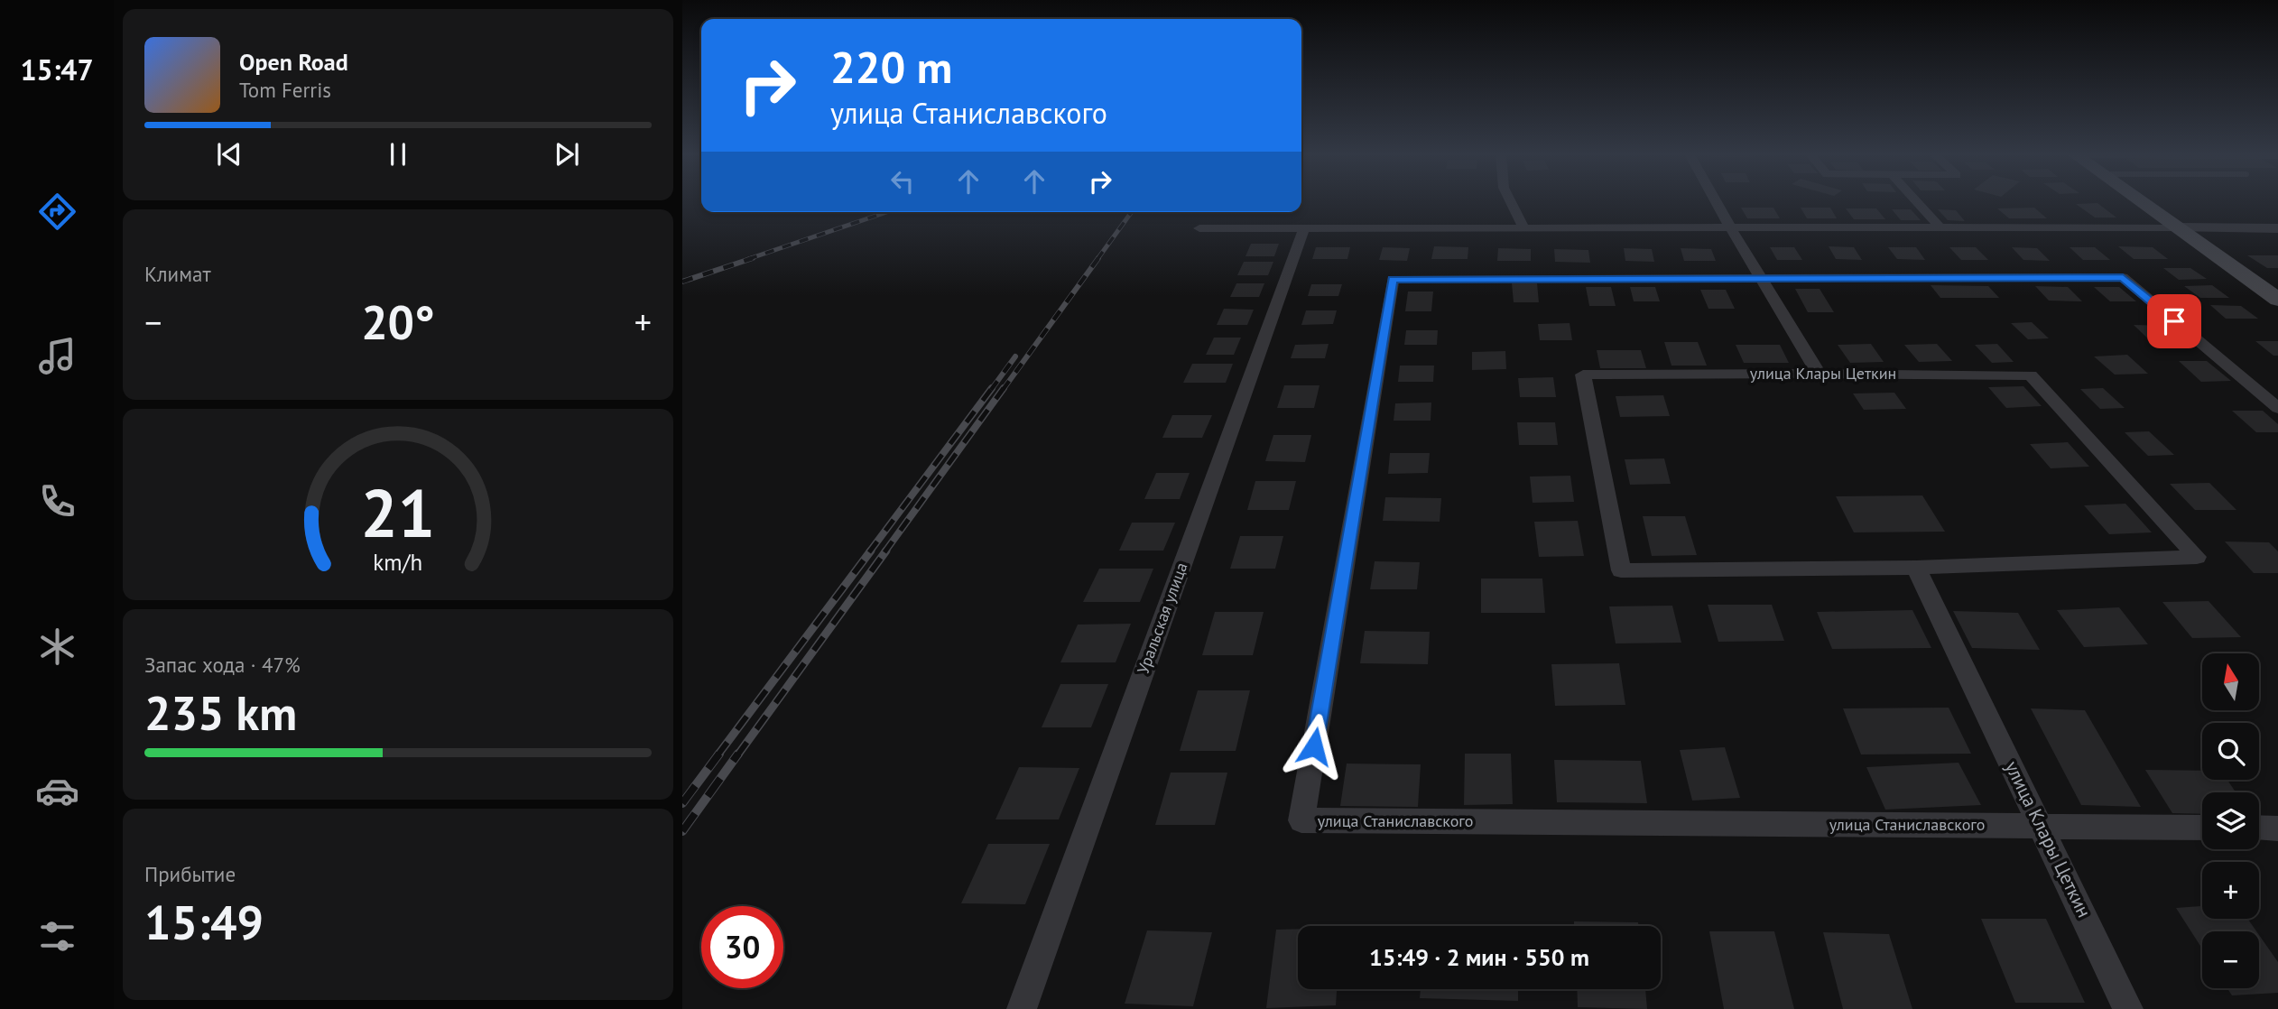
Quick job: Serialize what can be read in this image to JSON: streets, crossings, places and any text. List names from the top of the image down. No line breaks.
{"streets":{"street":["улица Клары Цеткин","Уральская улица","улица Станиславского"]},"crossings":[["улица Клары Цеткин","улица Станиславского"]],"north":"top","page":{"tabs":"15:47","turn":["220 m","улица Станиславского"],"song":["Open Road","Tom Ferris"],"tile":["Климат",["Запас хода · 47%","235 km"],["Прибытие","15:49"]],"heat":["−","20°","+"],"map_buttons":["+","−"],"limit":"30","trip":"15:49 · 2 мин · 550 m","gauge":["21","km/h"]}}
